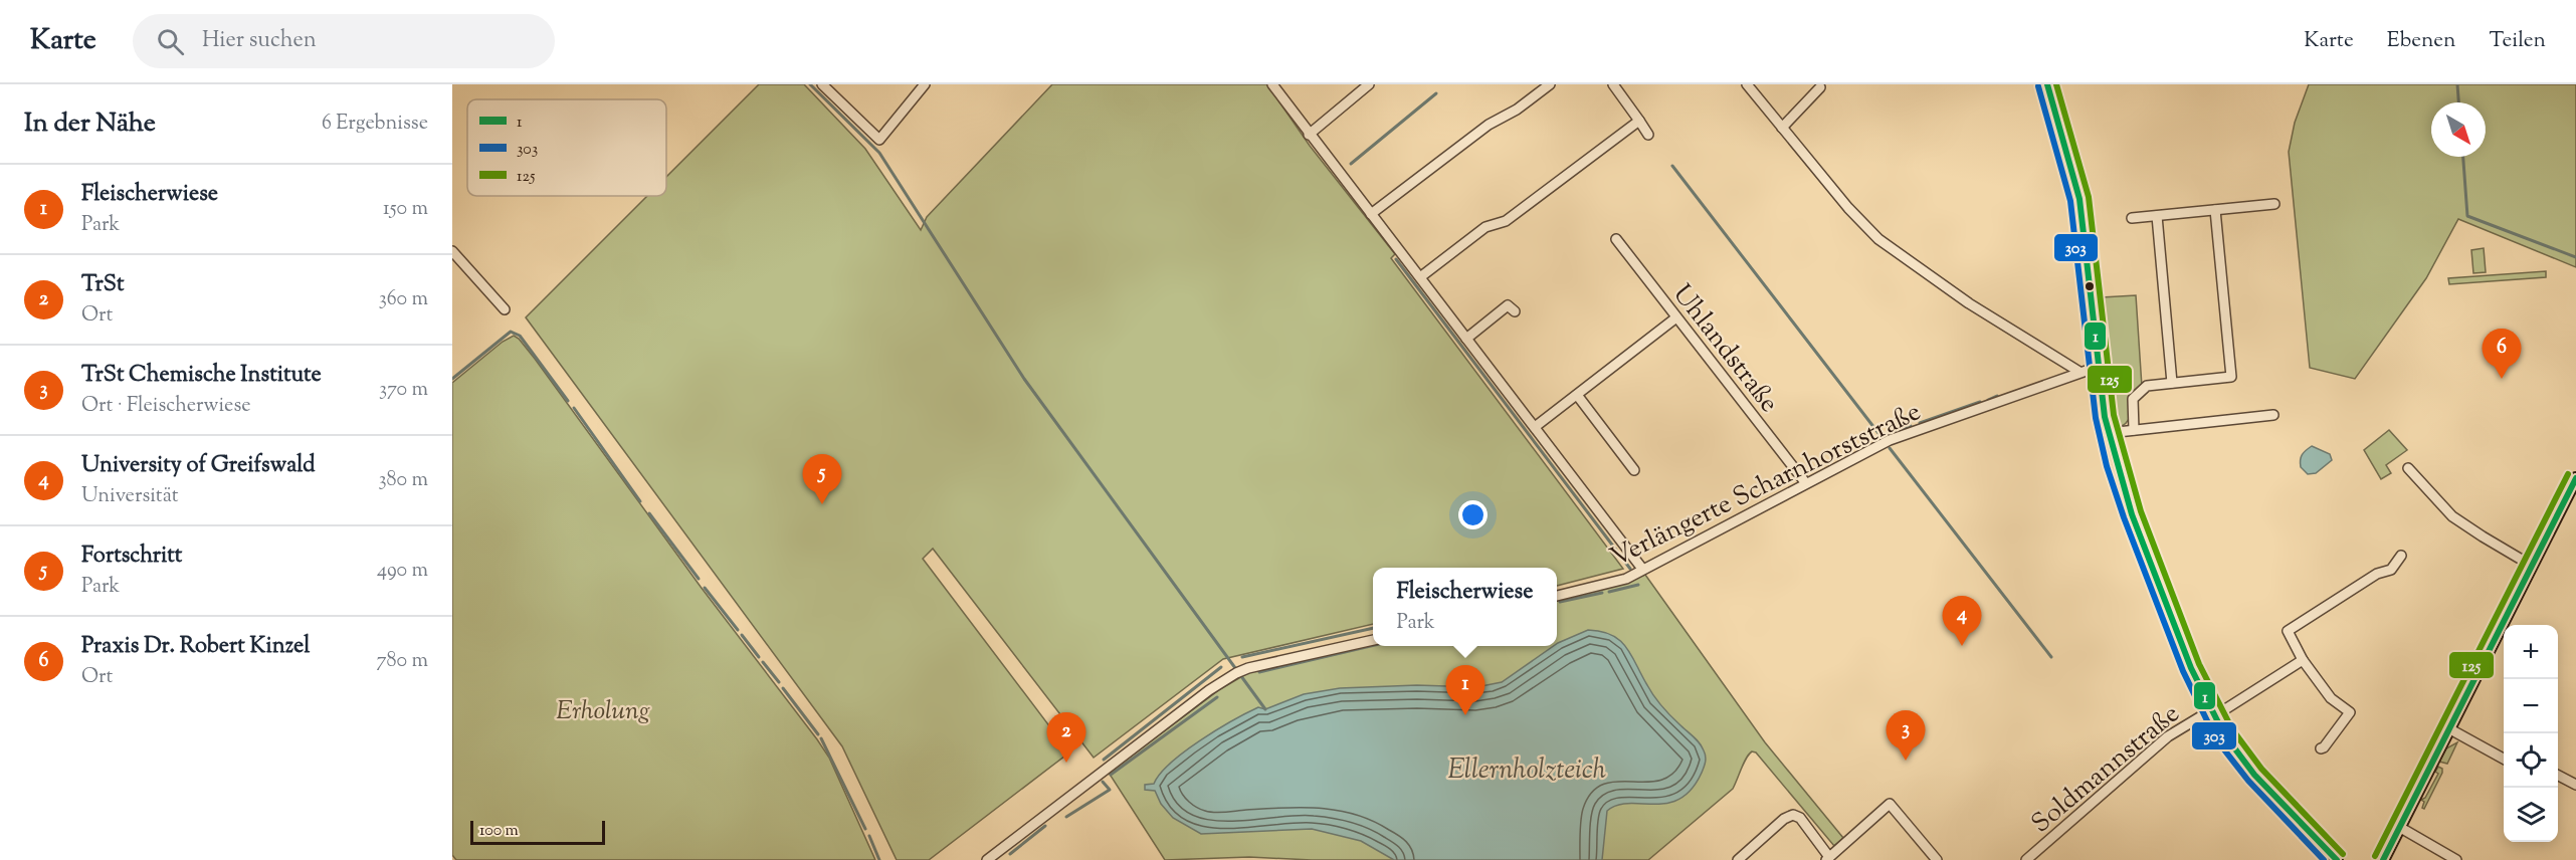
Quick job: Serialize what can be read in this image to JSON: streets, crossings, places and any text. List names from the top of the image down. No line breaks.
{"streets":{"street":["Uhlandstraße","Verlängerte Scharnhorststraße","Soldmannstraße"]},"crossings":[["Uhlandstraße","Verlängerte Scharnhorststraße"]],"water":["Ellernholzteich"],"parks":["Erholung"],"lines":["transit line 1","transit line 125","transit line 303"],"legend":["1","303","125"],"scale_bar":"100 m","north":"bottom right","page":{"header":"Karte","search":"Hier suchen","nav":["Karte","Ebenen","Teilen"],"heading":["In der Nähe","6 Ergebnisse"],"list":[{"mark":"1","name":"Fleischerwiese","note":"Park","value":"150 m"},{"mark":"2","name":"TrSt","note":"Ort","value":"360 m"},{"mark":"3","name":"TrSt Chemische Institute","note":"Ort · Fleischerwiese","value":"370 m"},{"mark":"4","name":"University of Greifswald","note":"Universität","value":"380 m"},{"mark":"5","name":"Fortschritt","note":"Park","value":"490 m"},{"mark":"6","name":"Praxis Dr. Robert Kinzel","note":"Ort","value":"780 m"}],"pins":["6","5","4","1","3","2"],"popup":["Fleischerwiese","Park"],"map_buttons":["+","−"],"scale":"100 m"}}
